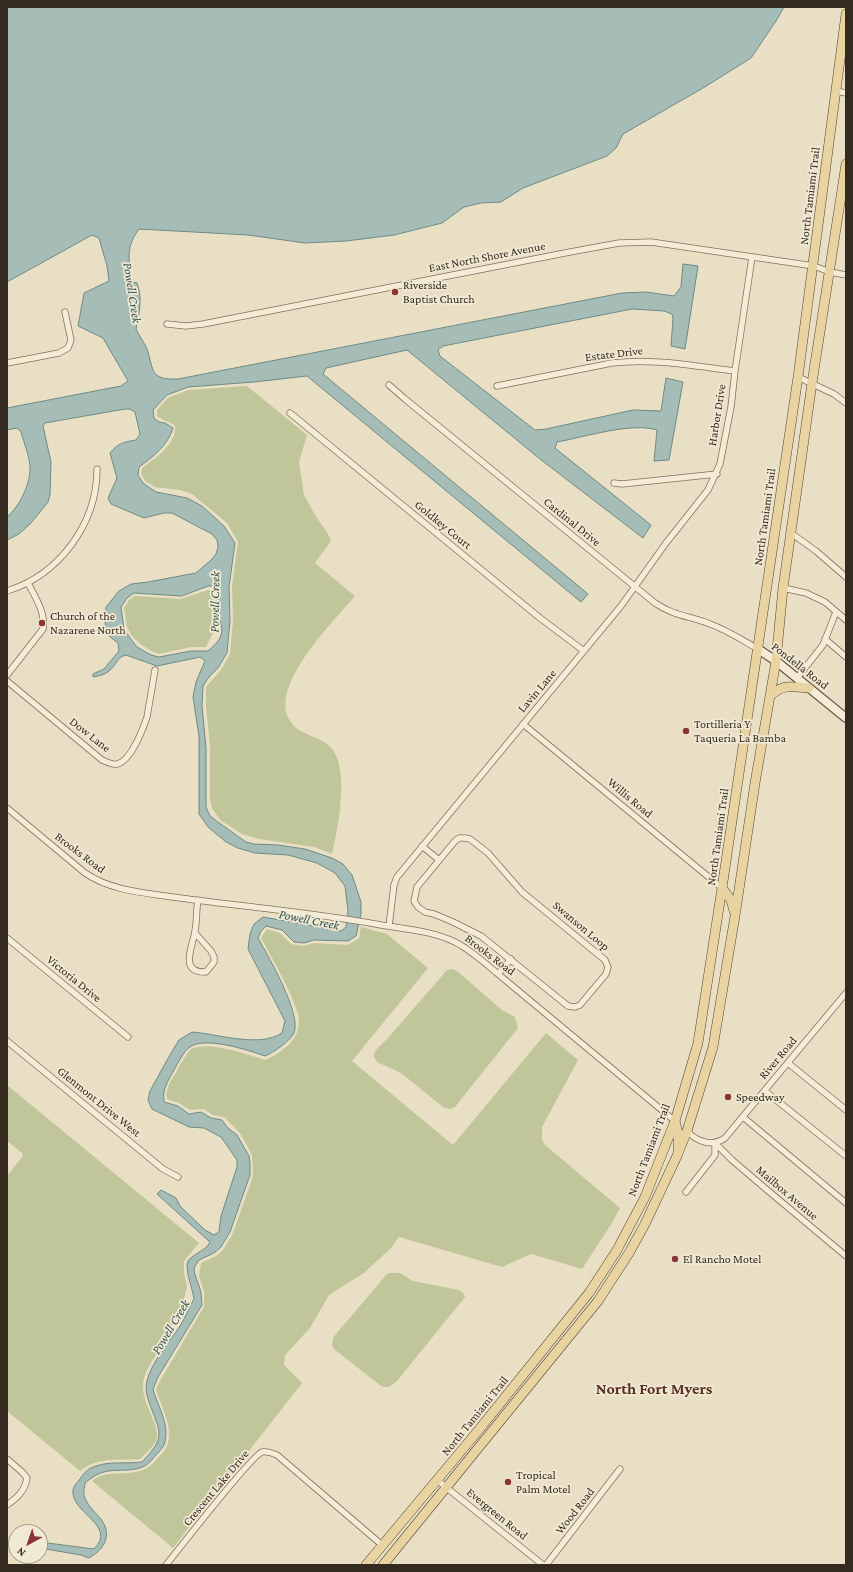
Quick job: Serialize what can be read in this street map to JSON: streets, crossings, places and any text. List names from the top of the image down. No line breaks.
{"streets":{"main road":["North Tamiami Trail","Pondella Road"],"street":["East North Shore Avenue","Estate Drive","Harbor Drive","Cardinal Drive","Goldkey Court","Lavin Lane","Dow Lane","Willis Road","Brooks Road","Swanson Loop","Victoria Drive","River Road","Glenmont Drive West","Mailbox Avenue","Crescent Lake Drive","Wood Road","Evergreen Road"]},"crossings":[["North Tamiami Trail","East North Shore Avenue"],["North Tamiami Trail","Cardinal Drive"],["North Tamiami Trail","Pondella Road"],["North Tamiami Trail","Willis Road"],["North Tamiami Trail","Brooks Road"],["North Tamiami Trail","Crescent Lake Drive"],["North Tamiami Trail","Evergreen Road"],["East North Shore Avenue","Harbor Drive"],["Estate Drive","Harbor Drive"],["Harbor Drive","Lavin Lane"],["Cardinal Drive","Pondella Road"],["Cardinal Drive","Lavin Lane"],["Goldkey Court","Lavin Lane"],["Lavin Lane","Willis Road"],["Lavin Lane","Brooks Road"],["River Road","Mailbox Avenue"]],"districts":["North Fort Myers"],"water":["Powell Creek"],"places":["Riverside Baptist Church","Church of the Nazarene North","Tortilleria Y Taqueria La Bamba","Speedway","El Rancho Motel","Tropical Palm Motel"],"north":"bottom left"}
